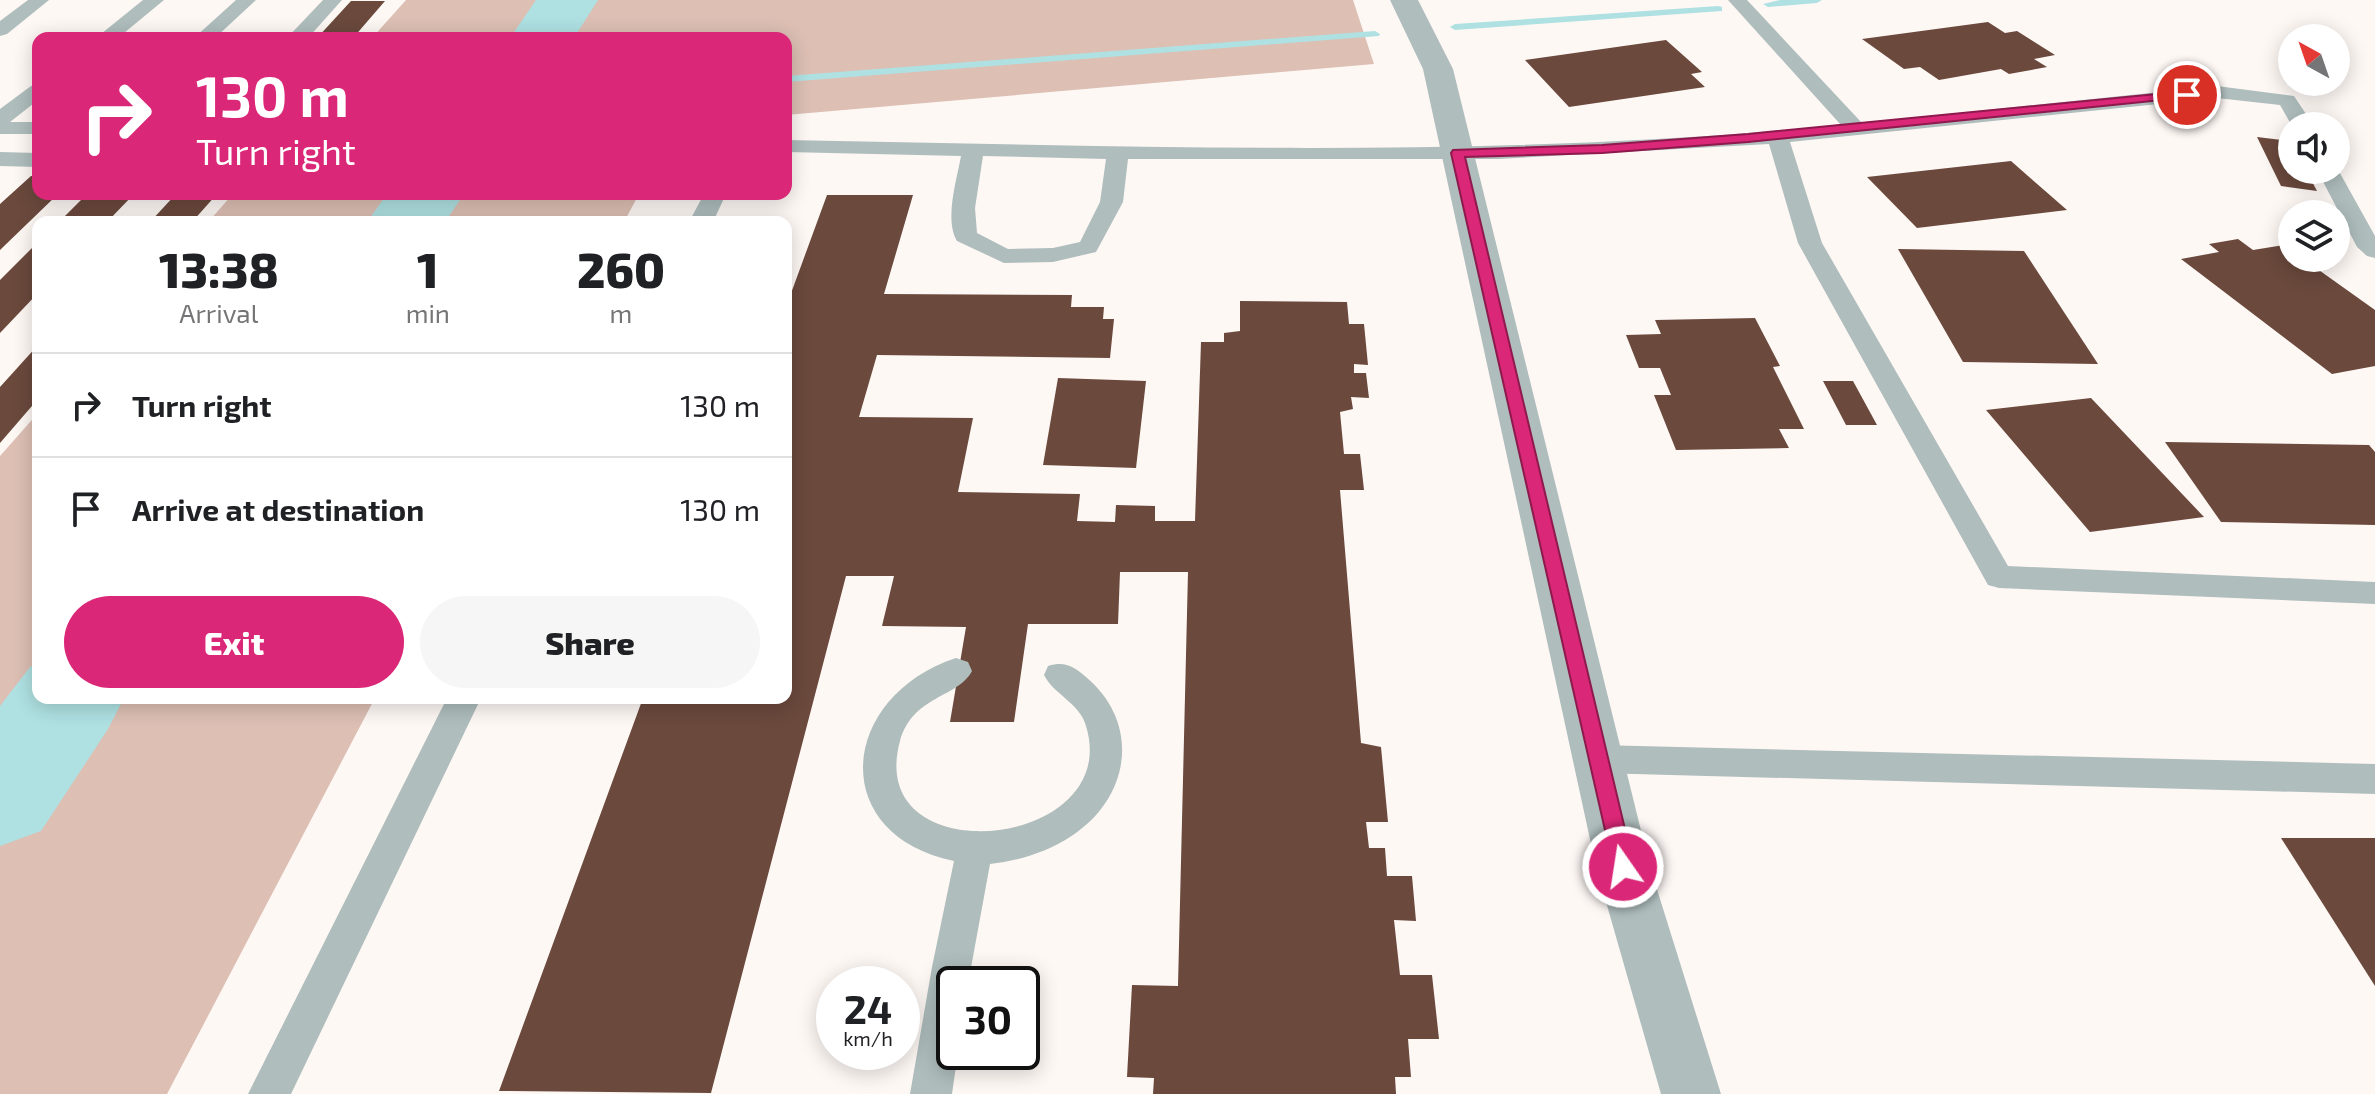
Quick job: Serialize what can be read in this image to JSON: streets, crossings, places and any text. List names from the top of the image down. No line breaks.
{"north":"top left","page":{"turn":["130 m","Turn right"],"eta":["13:38","Arrival","1","min","260","m"],"list":[{"name":"Turn right","value":"130 m"},{"name":"Arrive at destination","value":"130 m"}],"buttons":["Exit","Share"],"speed":"24 km/h","limit":"30"}}
